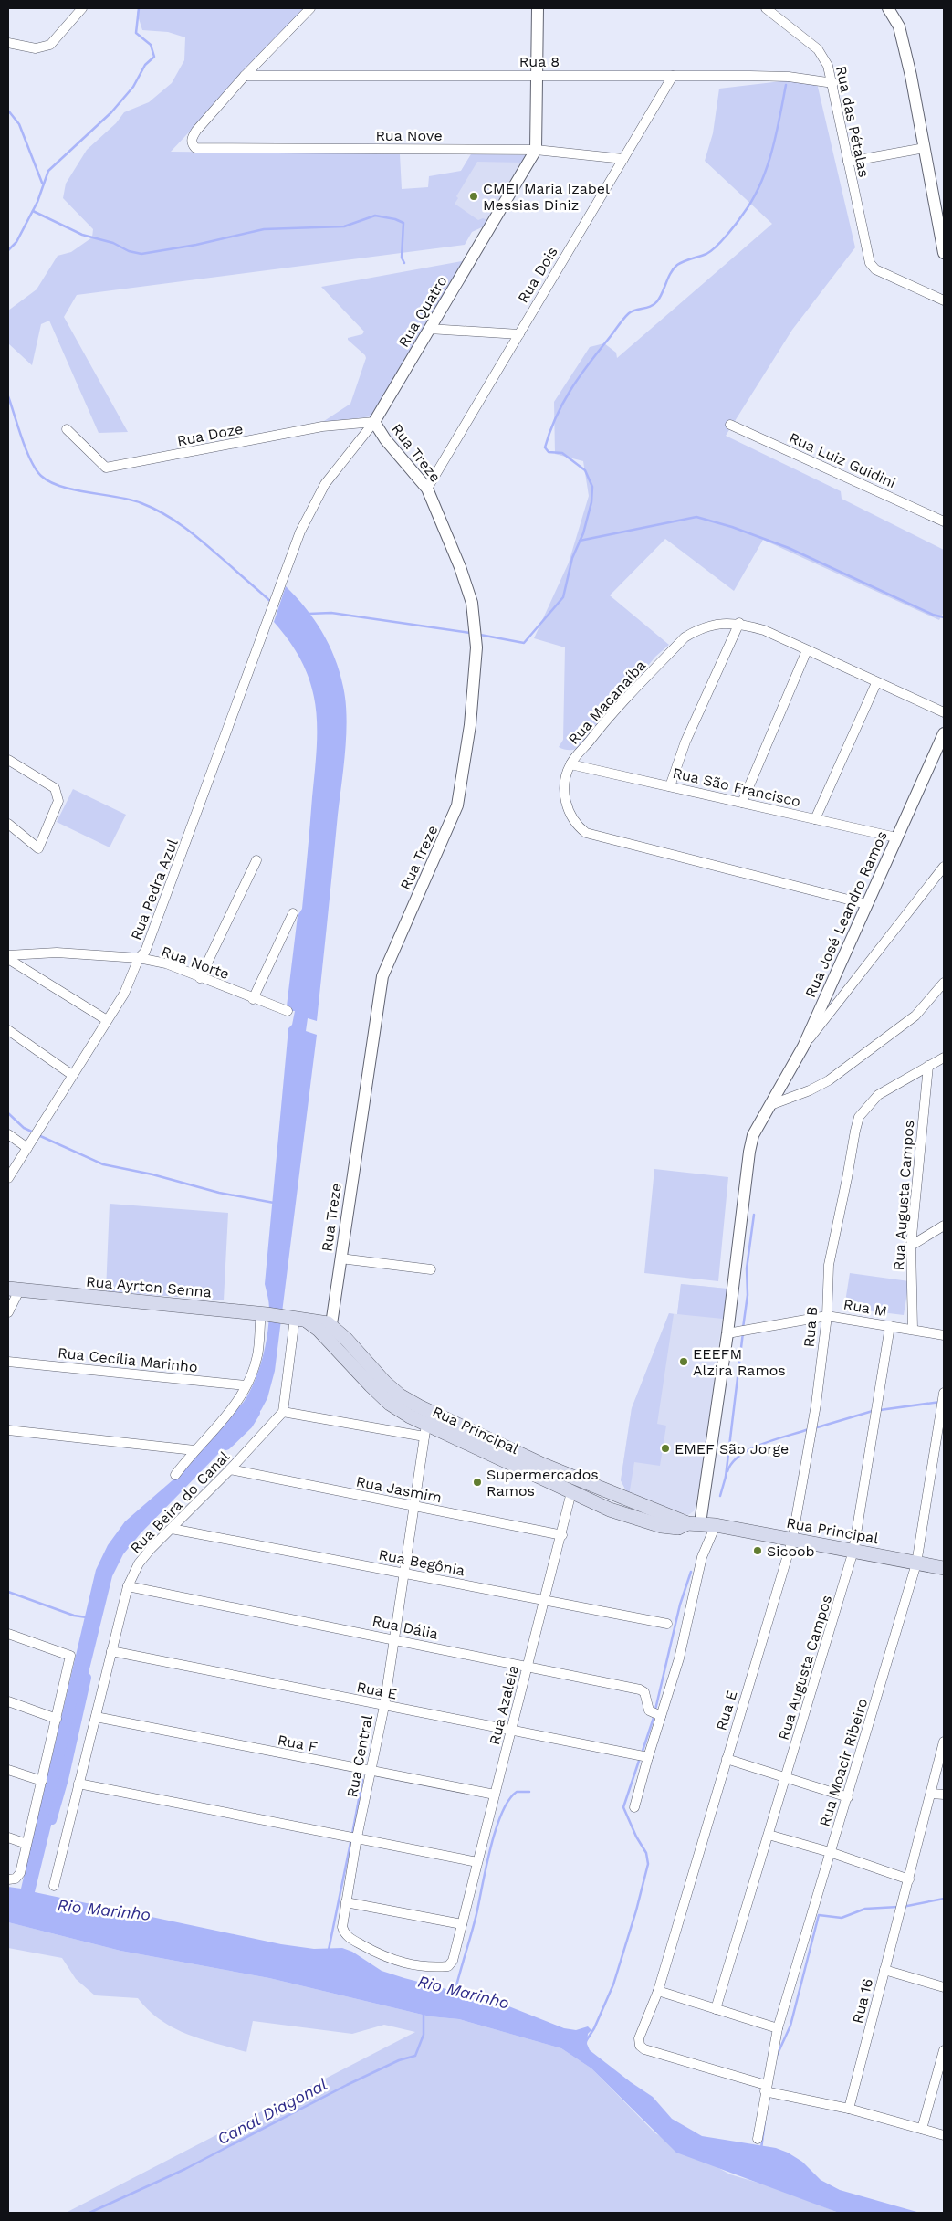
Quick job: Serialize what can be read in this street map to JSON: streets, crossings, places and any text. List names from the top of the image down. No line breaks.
{"streets":{"main road":["Rua Ayrton Senna","Rua Principal"],"street":["Rua 8","Rua das Pétalas","Rua Nove","Rua Dois","Rua Quatro","Rua Doze","Rua Treze","Rua Luiz Guidini","Rua Macanaíba","Rua São Francisco","Rua Pedra Azul","Rua José Leandro Ramos","Rua Norte","Rua Augusta Campos","Rua M","Rua B","Rua Cecília Marinho","Rua Jasmim","Rua Beira do Canal","Rua Begônia","Rua Dália","Rua E","Rua Azaleia","Rua F","Rua Central","Rua Moacir Ribeiro","Rua 16"]},"crossings":[["Rua 8","Rua das Pétalas"],["Rua 8","Rua Nove"],["Rua 8","Rua Dois"],["Rua Nove","Rua Dois"],["Rua Nove","Rua Quatro"],["Rua Dois","Rua Treze"],["Rua Quatro","Rua Doze"],["Rua Quatro","Rua Treze"],["Rua Quatro","Rua Pedra Azul"],["Rua Doze","Rua Treze"],["Rua Treze","Rua Principal"],["Rua Macanaíba","Rua São Francisco"],["Rua Macanaíba","Rua José Leandro Ramos"],["Rua São Francisco","Rua José Leandro Ramos"],["Rua Pedra Azul","Rua Norte"],["Rua José Leandro Ramos","Rua M"],["Rua José Leandro Ramos","Rua Principal"],["Rua Augusta Campos","Rua M"],["Rua Augusta Campos","Rua B"],["Rua Augusta Campos","Rua Principal"],["Rua Ayrton Senna","Rua Principal"],["Rua M","Rua B"],["Rua B","Rua Principal"],["Rua B","Rua E"],["Rua Principal","Rua E"],["Rua Principal","Rua Azaleia"],["Rua Principal","Rua Central"],["Rua Principal","Rua Moacir Ribeiro"],["Rua Jasmim","Rua Beira do Canal"],["Rua Jasmim","Rua Azaleia"],["Rua Jasmim","Rua Central"],["Rua Beira do Canal","Rua Begônia"],["Rua Beira do Canal","Rua Dália"],["Rua Beira do Canal","Rua E"],["Rua Beira do Canal","Rua F"],["Rua Begônia","Rua Azaleia"],["Rua Begônia","Rua Central"],["Rua Dália","Rua Azaleia"],["Rua Dália","Rua Central"],["Rua E","Rua Azaleia"],["Rua E","Rua Central"],["Rua E","Rua Moacir Ribeiro"],["Rua Azaleia","Rua F"],["Rua Azaleia","Rua Central"],["Rua F","Rua Central"]],"water":["Rio Marinho","Canal Diagonal"],"places":["CMEI Maria Izabel Messias Diniz","EEEFM Alzira Ramos","EMEF São Jorge","Supermercados Ramos","Sicoob"]}
